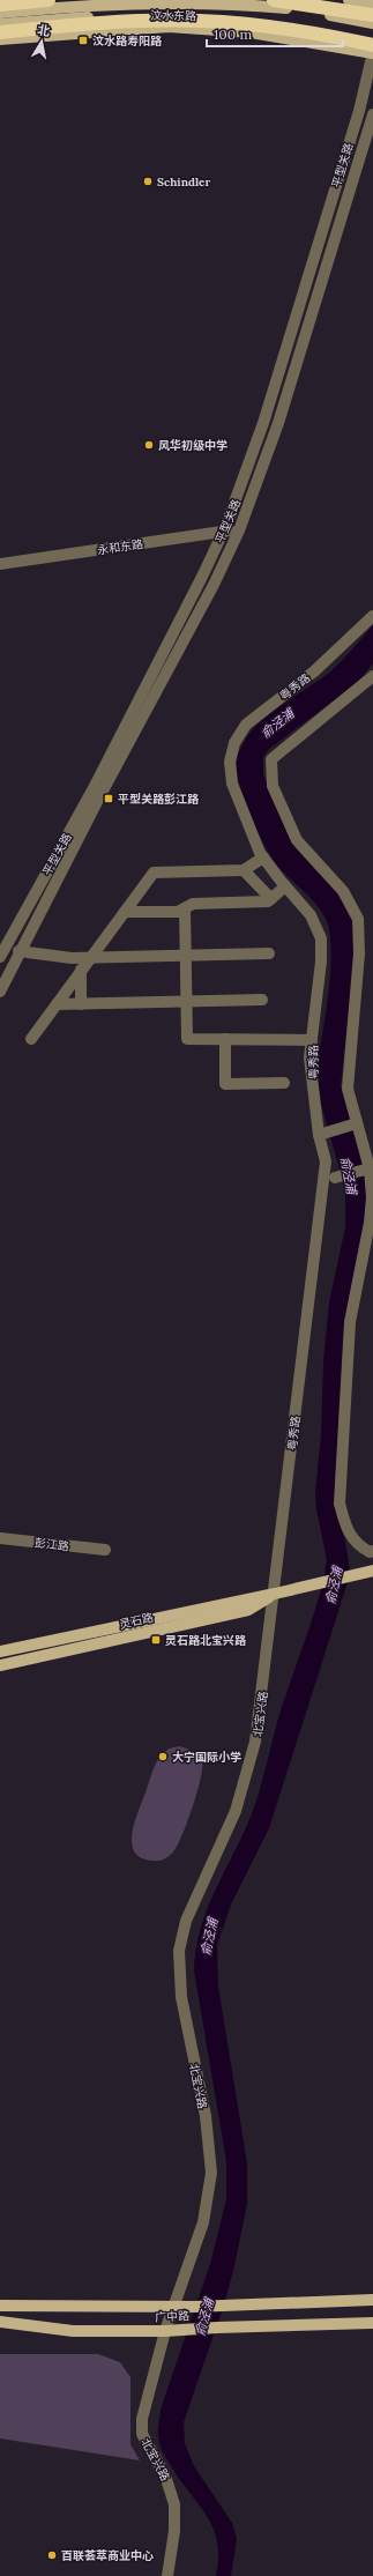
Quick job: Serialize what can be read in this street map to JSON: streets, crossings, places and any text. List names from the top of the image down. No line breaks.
{"streets":{"main road":["汶水东路","灵石路","广中路"],"street":["平型关路","永和东路","粤秀路","彭江路","北宝兴路"]},"crossings":[["汶水东路","平型关路"],["平型关路","永和东路"],["粤秀路","灵石路"],["粤秀路","北宝兴路"],["灵石路","北宝兴路"],["北宝兴路","广中路"]],"water":["俞泾浦"],"places":{"transit":["汶水路寿阳路","平型关路彭江路","灵石路北宝兴路"],"other":["Schindler","风华初级中学","大宁国际小学","百联荟萃商业中心"]},"scale_bar":"100 m","north":"top"}
